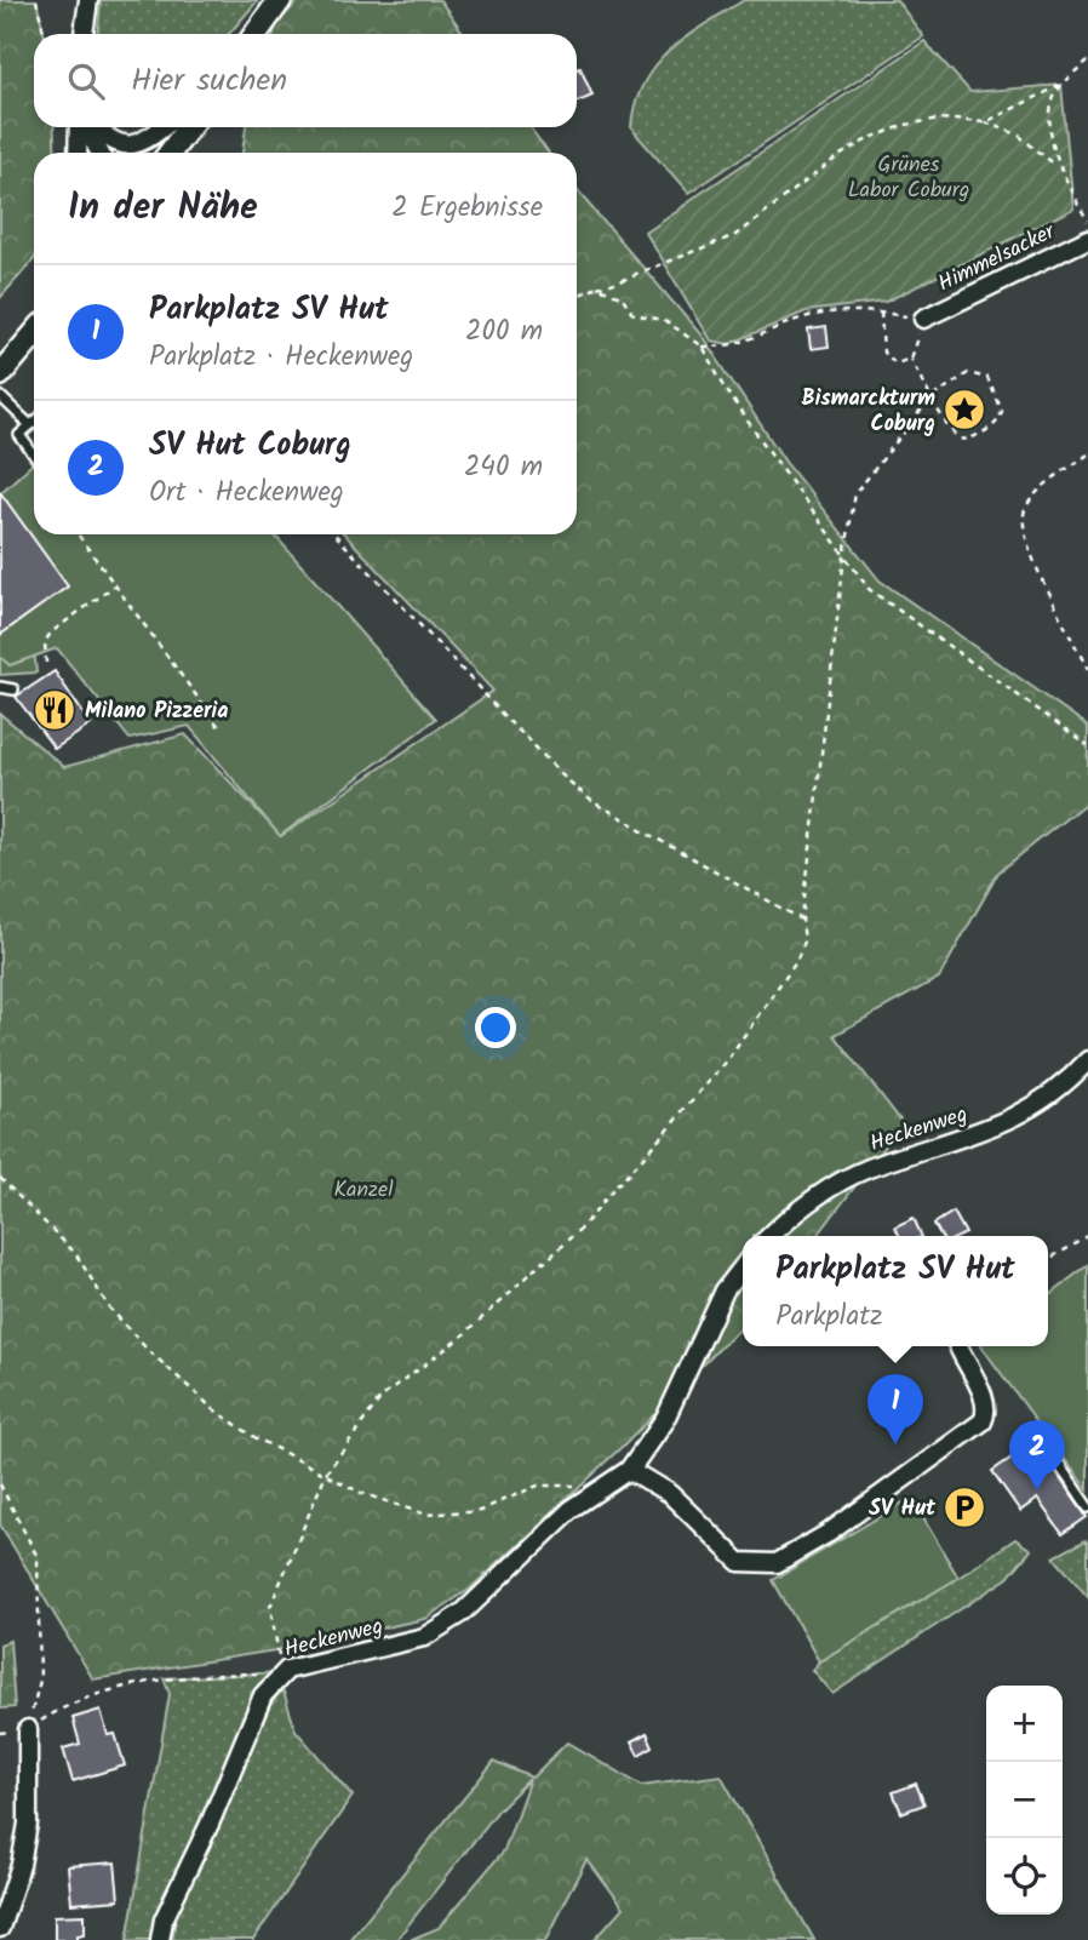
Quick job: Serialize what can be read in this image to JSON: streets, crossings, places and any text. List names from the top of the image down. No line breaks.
{"streets":{"street":["Himmelsacker","Heckenweg"]},"parks":["Grünes Labor Coburg","Kanzel"],"places":{"place":["Bismarckturm Coburg"],"restaurant":["Milano Pizzeria"],"parking":["SV Hut"]},"page":{"search":"Hier suchen","heading":["In der Nähe","2 Ergebnisse"],"list":[{"mark":"1","name":"Parkplatz SV Hut","note":"Parkplatz · Heckenweg","value":"200 m"},{"mark":"2","name":"SV Hut Coburg","note":"Ort · Heckenweg","value":"240 m"}],"popup":["Parkplatz SV Hut","Parkplatz"],"pins":["1","2"],"map_buttons":["+","−"]}}
